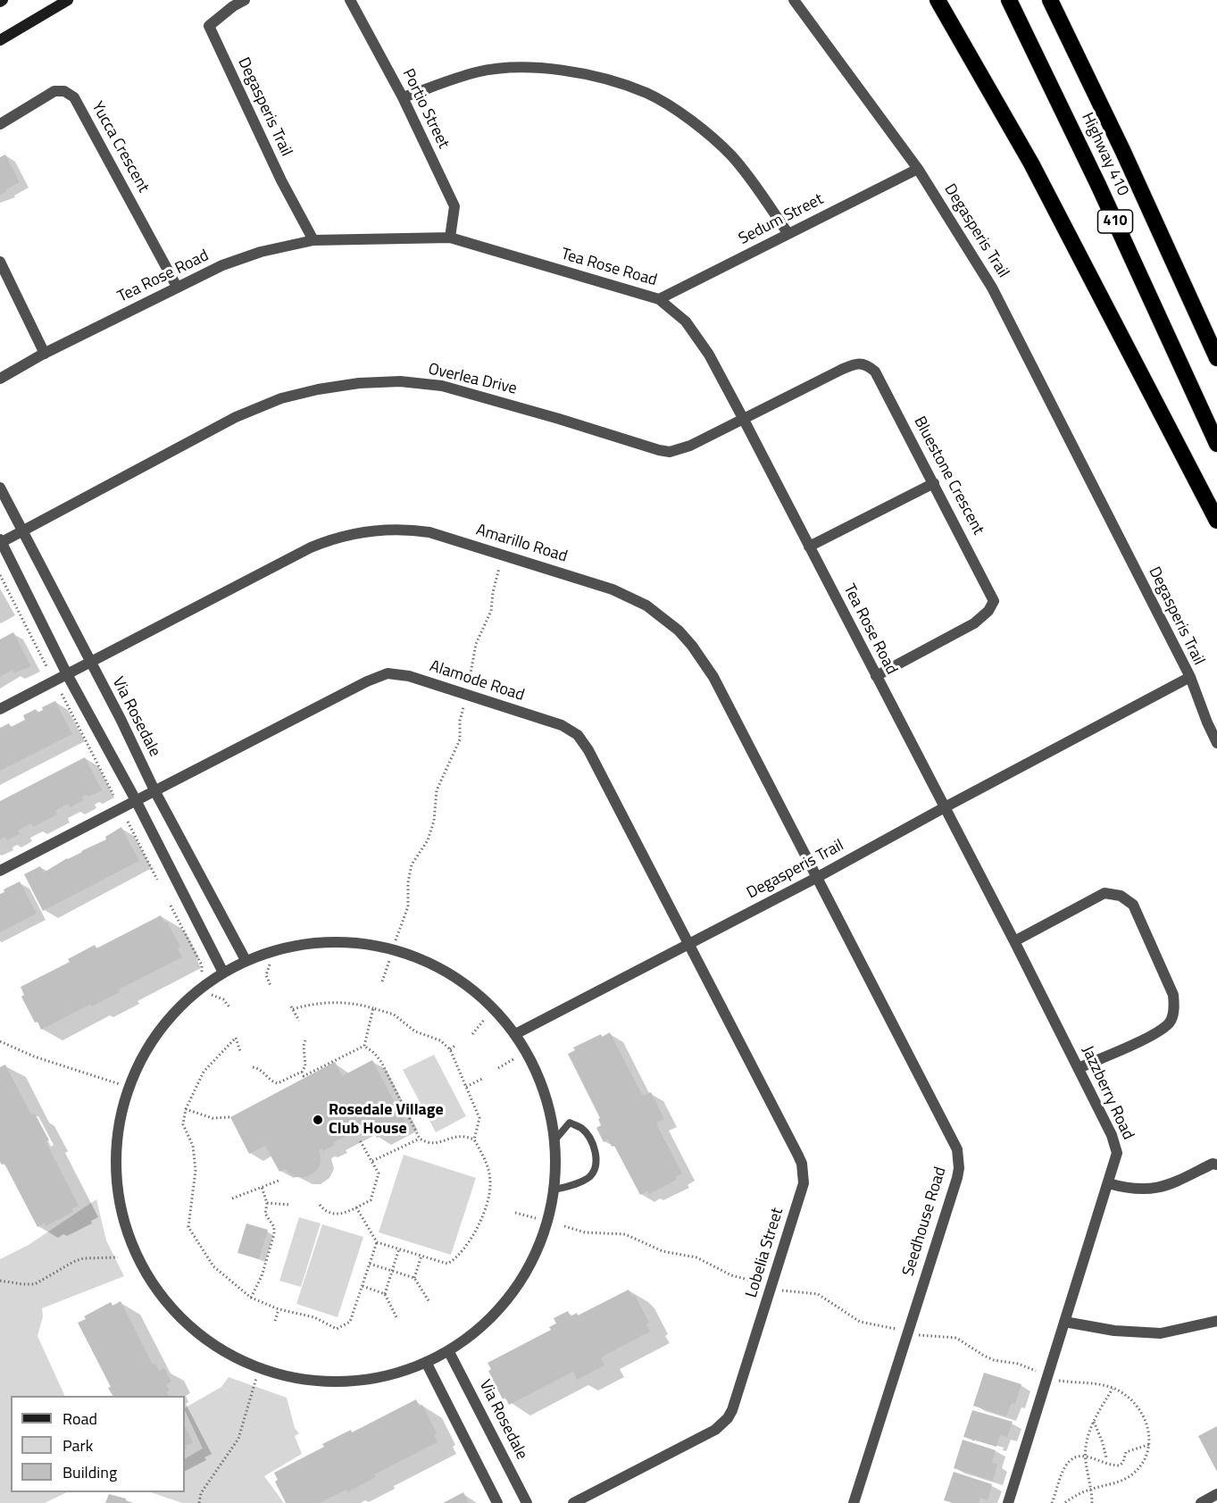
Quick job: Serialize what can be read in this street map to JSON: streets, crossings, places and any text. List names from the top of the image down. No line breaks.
{"streets":{"highway":["Highway 410","410"],"street":["Degasperis Trail","Portio Street","Yucca Crescent","Sedum Street","Tea Rose Road","Overlea Drive","Bluestone Crescent","Amarillo Road","Alamode Road","Via Rosedale","Jazzberry Road","Seedhouse Road","Lobelia Street"]},"crossings":[["Degasperis Trail","Sedum Street"],["Degasperis Trail","Tea Rose Road"],["Degasperis Trail","Amarillo Road"],["Degasperis Trail","Alamode Road"],["Degasperis Trail","Jazzberry Road"],["Degasperis Trail","Seedhouse Road"],["Degasperis Trail","Lobelia Street"],["Portio Street","Tea Rose Road"],["Yucca Crescent","Tea Rose Road"],["Sedum Street","Tea Rose Road"],["Tea Rose Road","Overlea Drive"],["Tea Rose Road","Bluestone Crescent"],["Tea Rose Road","Jazzberry Road"],["Overlea Drive","Bluestone Crescent"],["Overlea Drive","Via Rosedale"],["Amarillo Road","Via Rosedale"],["Amarillo Road","Seedhouse Road"],["Alamode Road","Via Rosedale"],["Alamode Road","Lobelia Street"]],"places":["Rosedale Village Club House"],"legend":["Road","Park","Building"]}
